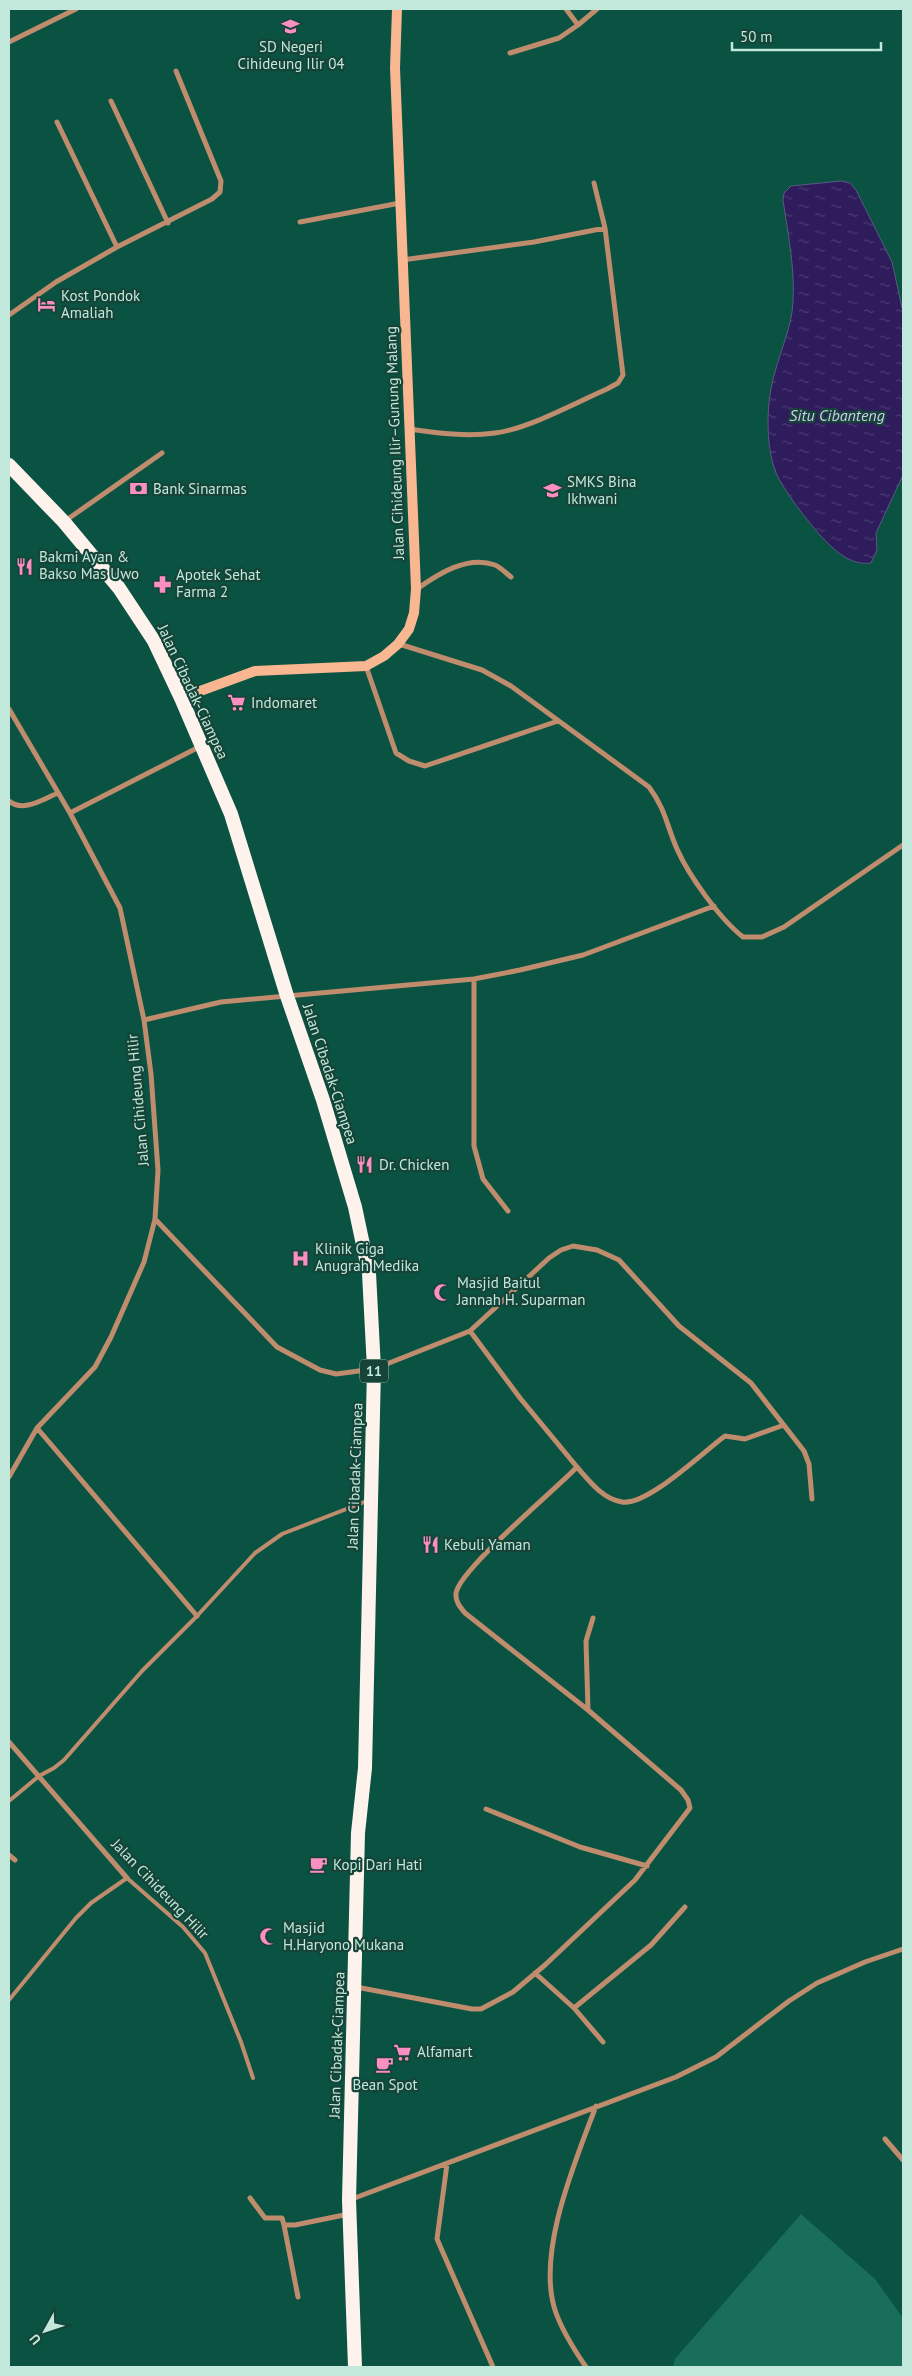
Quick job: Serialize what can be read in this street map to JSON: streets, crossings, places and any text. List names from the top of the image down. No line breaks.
{"streets":{"highway":["Jalan Cibadak-Ciampea","11"],"main road":["Jalan Cihideung Ilir–Gunung Malang"],"street":["Jalan Cihideung Hilir"]},"crossings":[["Jalan Cihideung Ilir–Gunung Malang","Jalan Cibadak-Ciampea"]],"water":["Situ Cibanteng"],"places":{"school or university":["SD Negeri Cihideung Ilir 04","SMKS Bina Ikhwani"],"hotel":["Kost Pondok Amaliah"],"bank":["Bank Sinarmas"],"restaurant":["Bakmi Ayan & Bakso Mas Uwo","Dr. Chicken","Kebuli Yaman"],"pharmacy":["Apotek Sehat Farma 2"],"supermarket":["Indomaret","Alfamart"],"hospital":["Klinik Giga Anugrah Medika"],"mosque":["Masjid Baitul Jannah H. Suparman","Masjid H.Haryono Mukana"],"cafe":["Kopi Dari Hati","Bean Spot"]},"scale_bar":"50 m","north":"bottom left"}
